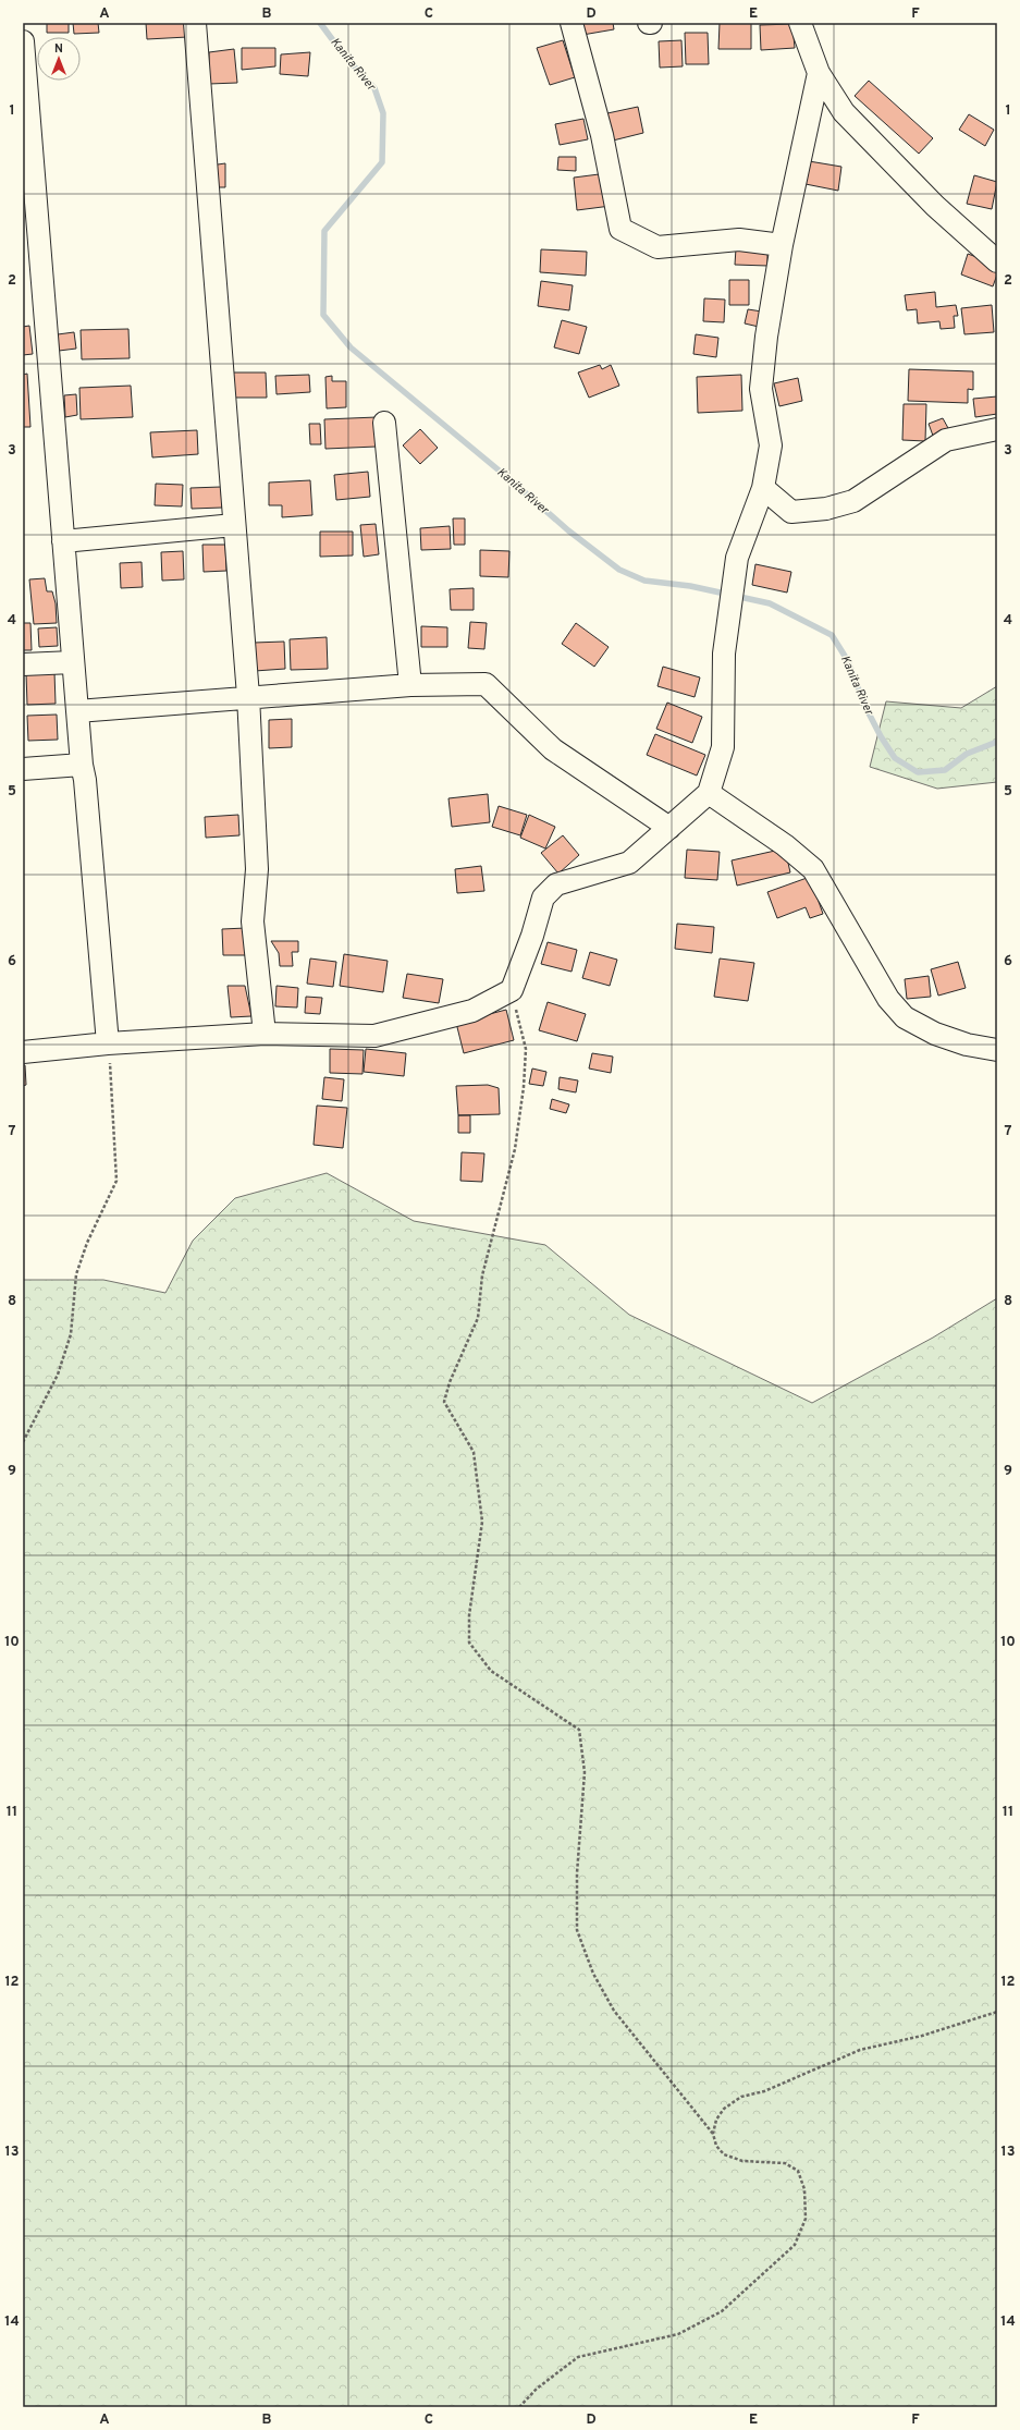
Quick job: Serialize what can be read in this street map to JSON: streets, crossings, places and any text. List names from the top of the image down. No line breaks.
{"water":["Kanita River"],"north":"top","grid":{"columns":["A","B","C","D","E","F"],"rows":["1","2","3","4","5","6","7","8","9","10","11","12","13","14"]}}
